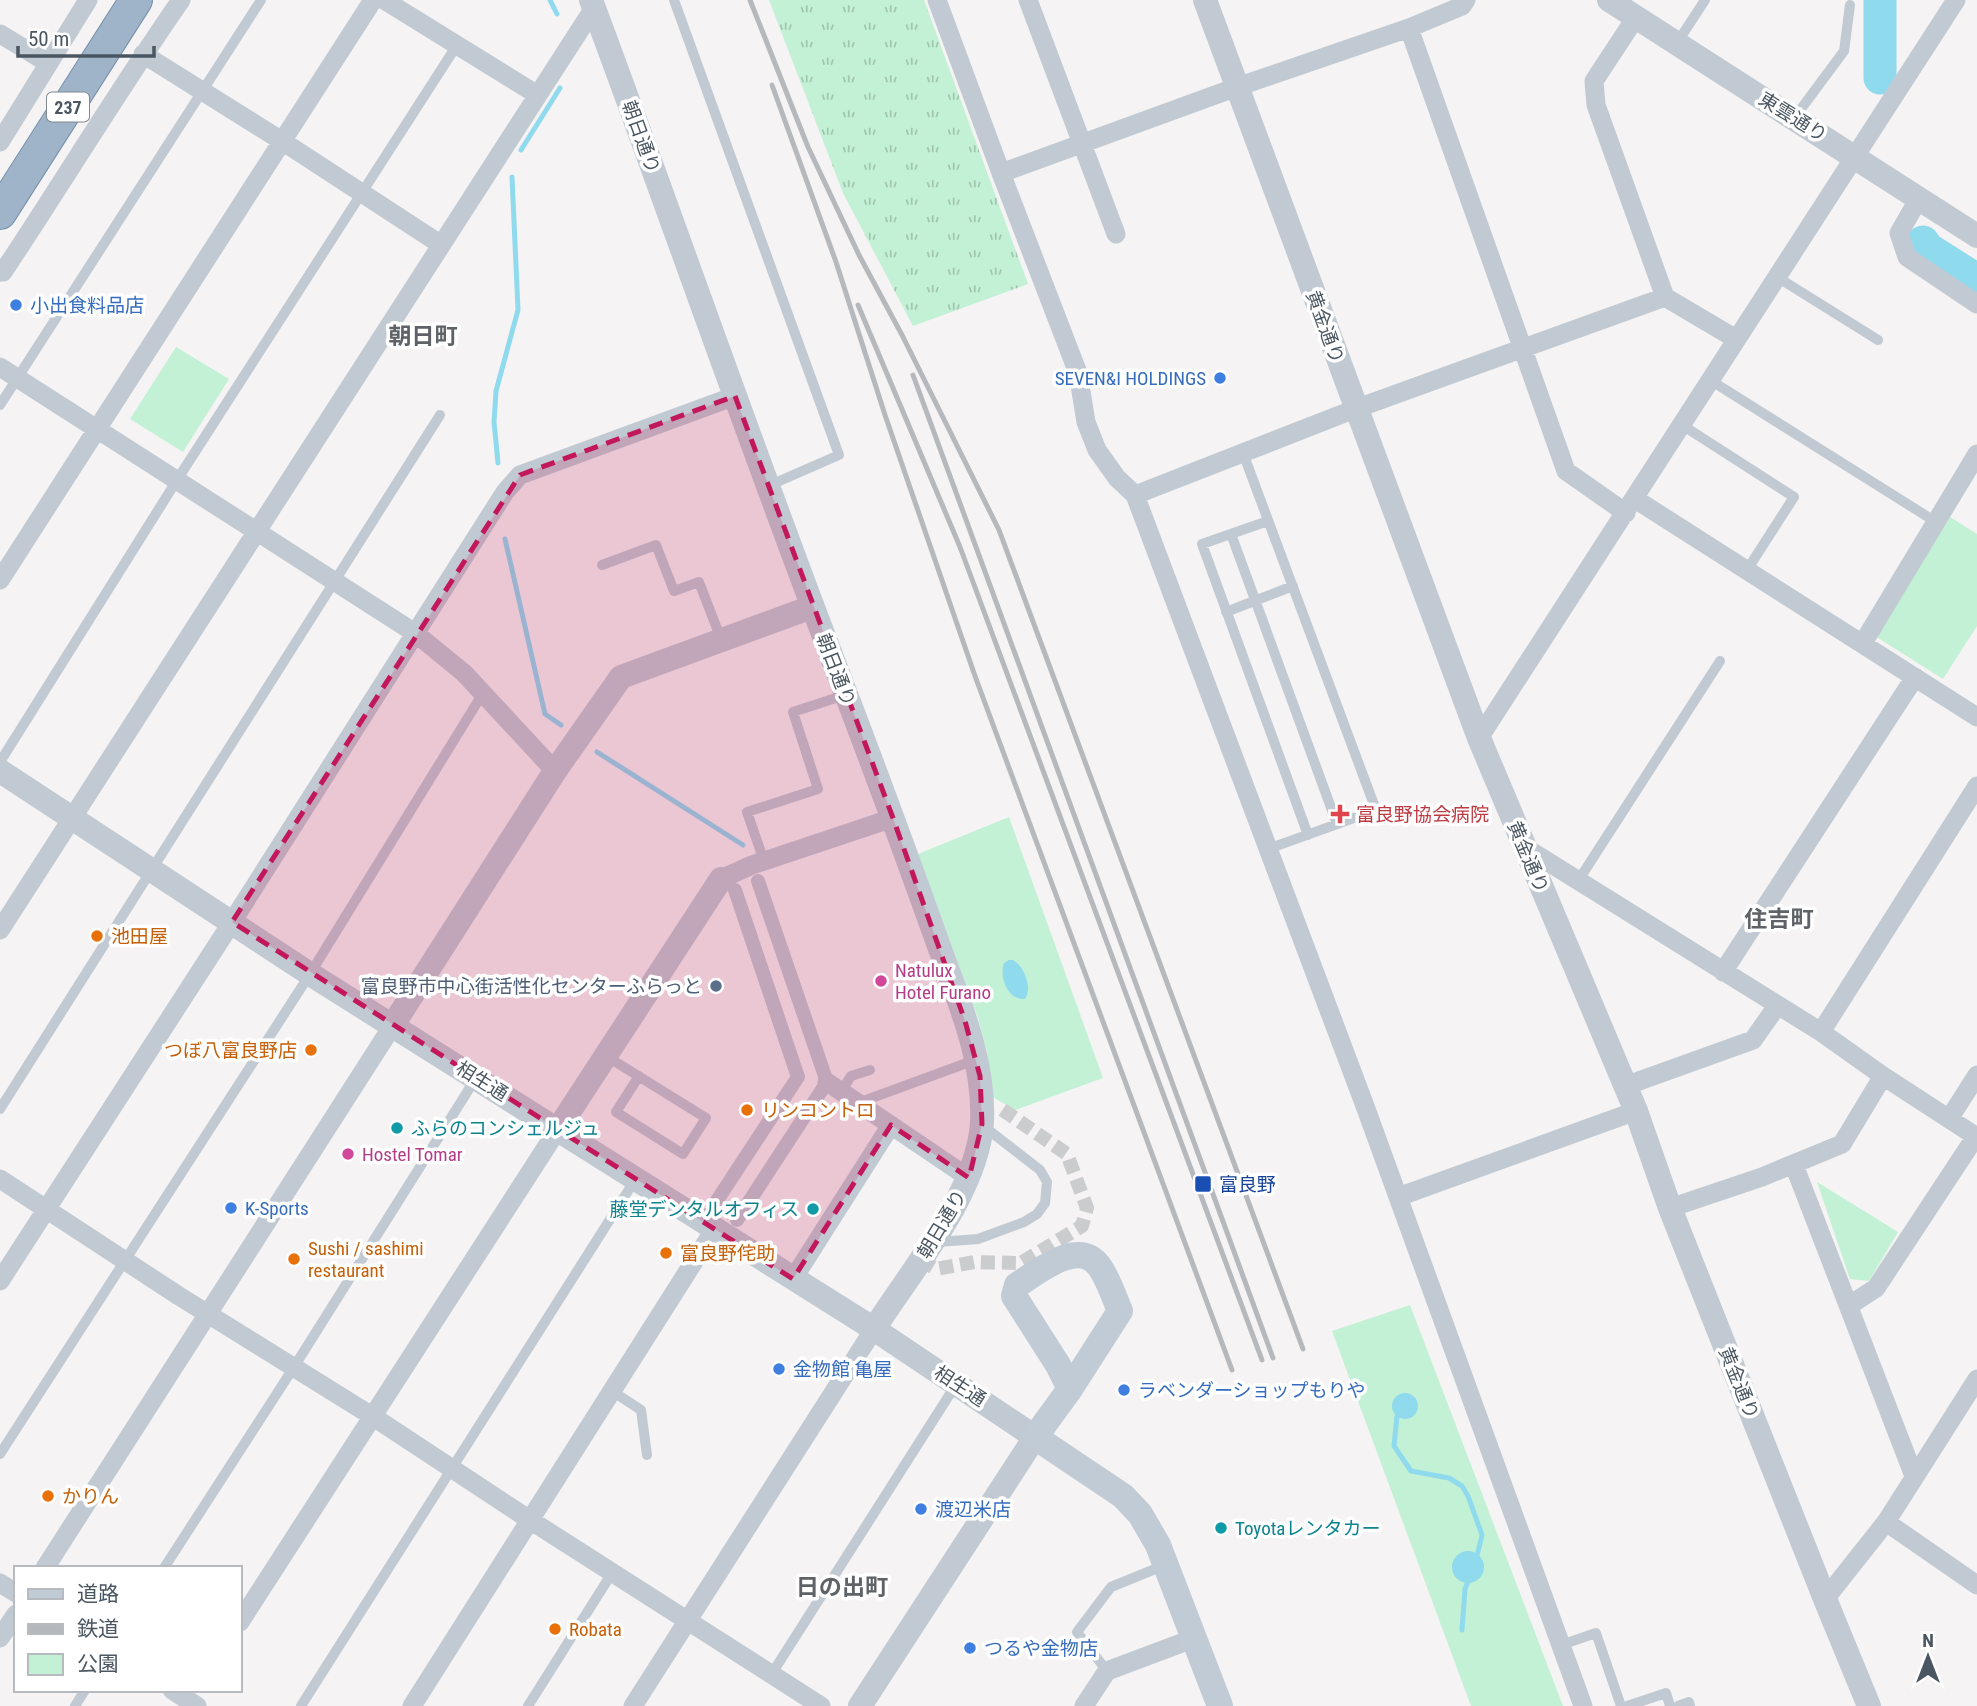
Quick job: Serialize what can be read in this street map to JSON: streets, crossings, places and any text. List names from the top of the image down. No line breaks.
{"streets":{"highway":["237"],"street":["東雲通り","朝日通り","黄金通り","相生通"]},"crossings":[["朝日通り","相生通"]],"districts":["朝日町","住吉町","日の出町"],"places":{"other":["小出食料品店","SEVEN&I HOLDINGS","池田屋","Natulux Hotel Furano","富良野市中心街活性化センターふらっと","つぼ八富良野店","リンコントロ","ふらのコンシェルジュ","Hostel Tomar","K-Sports","藤堂デンタルオフィス","富良野侘助","Sushi / sashimi restaurant","金物館 亀屋","ラベンダーショップもりや","かりん","渡辺米店","Toyotaレンタカー","Robata","つるや金物店"],"health":["富良野協会病院"],"transit":["富良野"]},"legend":["道路","鉄道","公園"],"scale_bar":"50 m","north":"top"}
